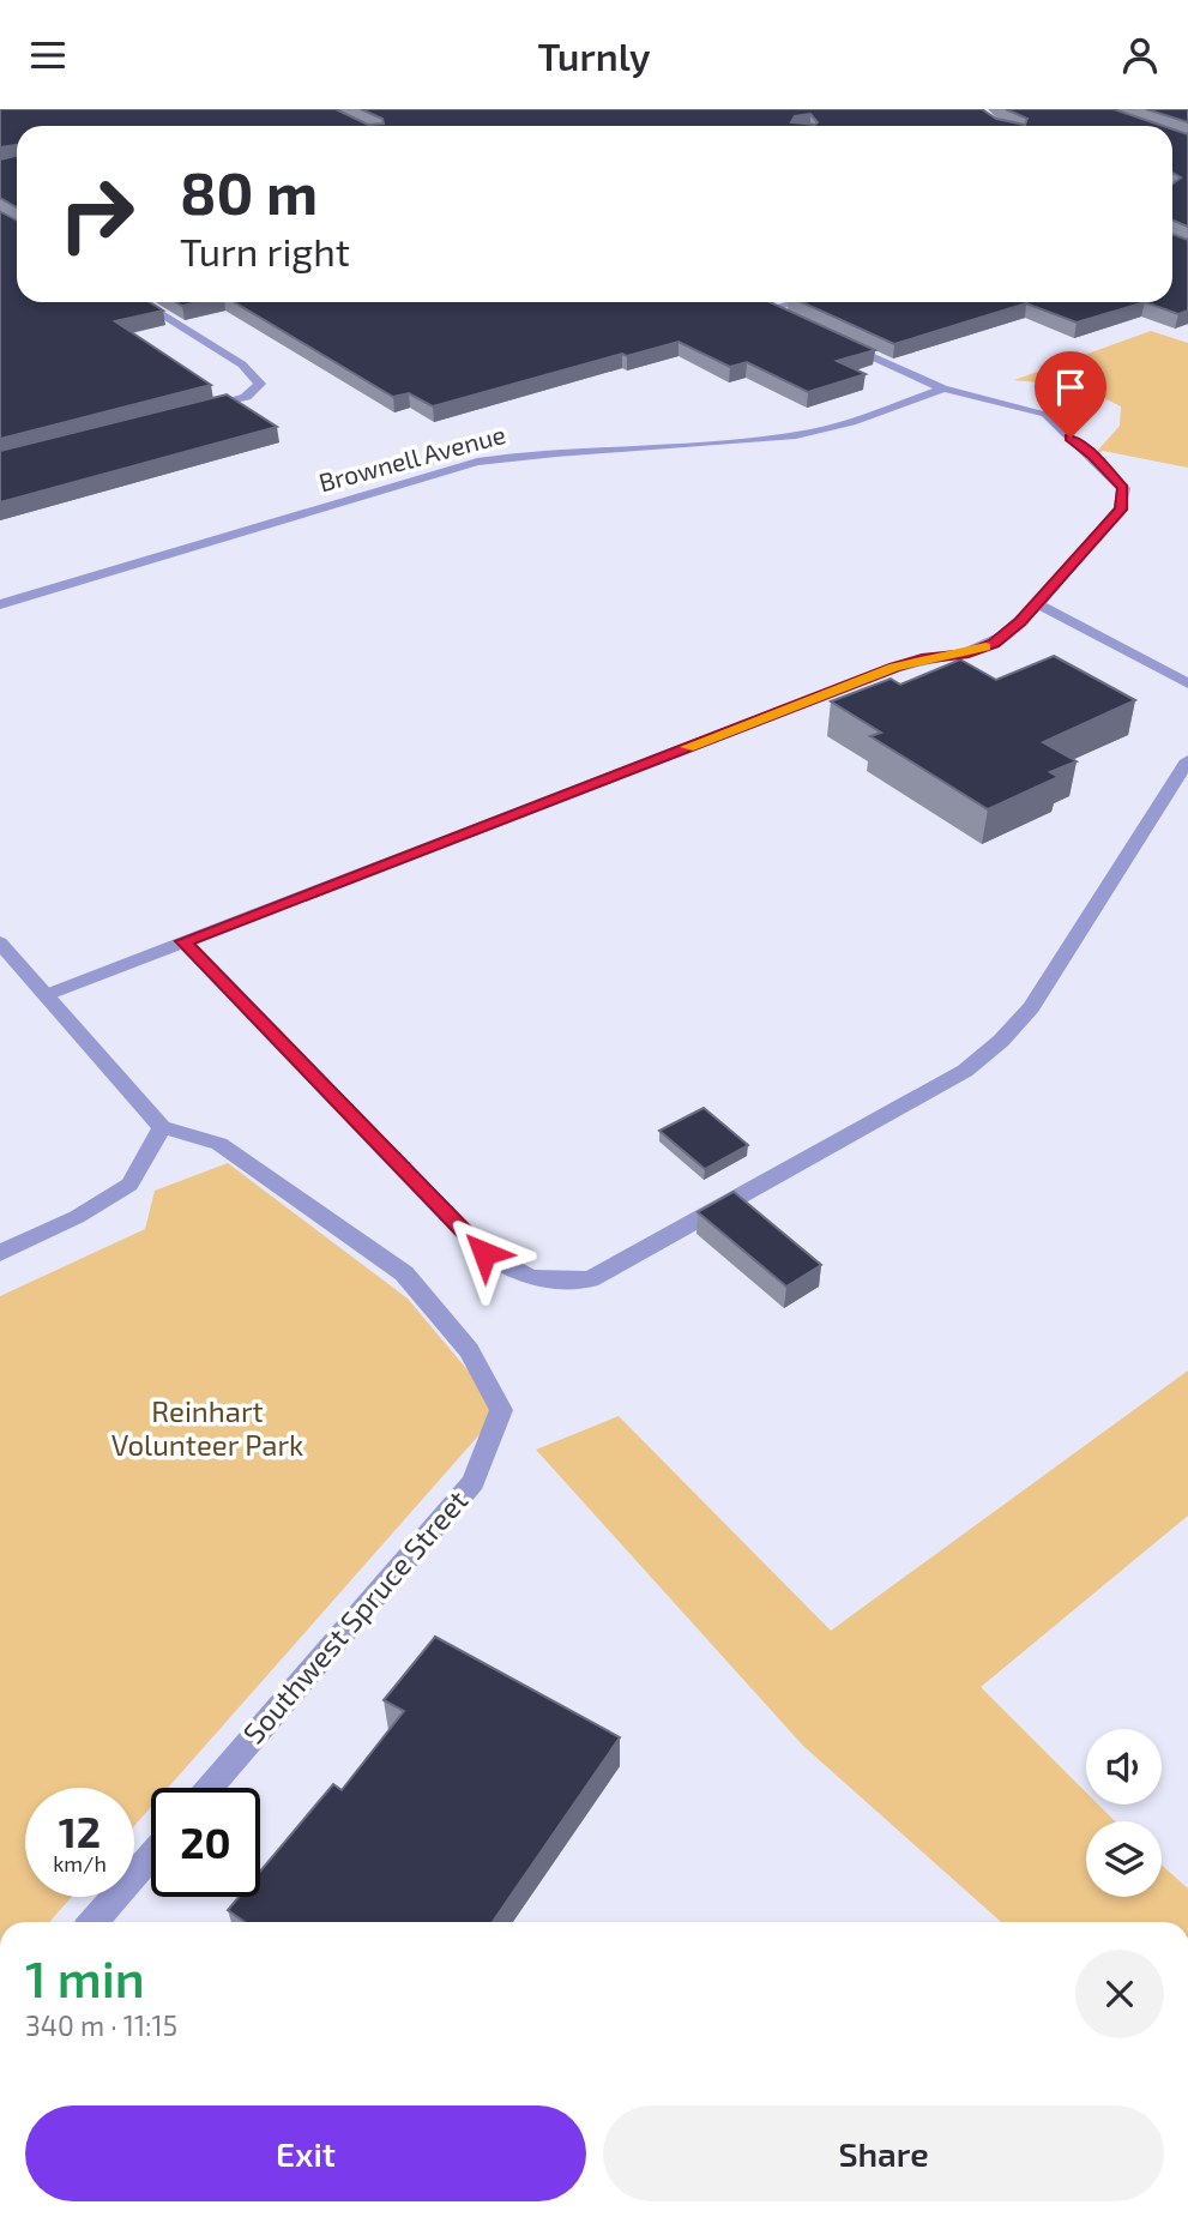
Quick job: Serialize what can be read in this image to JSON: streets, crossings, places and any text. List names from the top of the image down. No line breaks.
{"streets":{"street":["Brownell Avenue","Southwest Spruce Street"]},"parks":["Reinhart Volunteer Park"],"page":{"header":"Turnly","turn":["80 m","Turn right"],"speed":"12 km/h","limit":"20","heading":["1 min","340 m · 11:15"],"buttons":["Exit","Share"]}}
